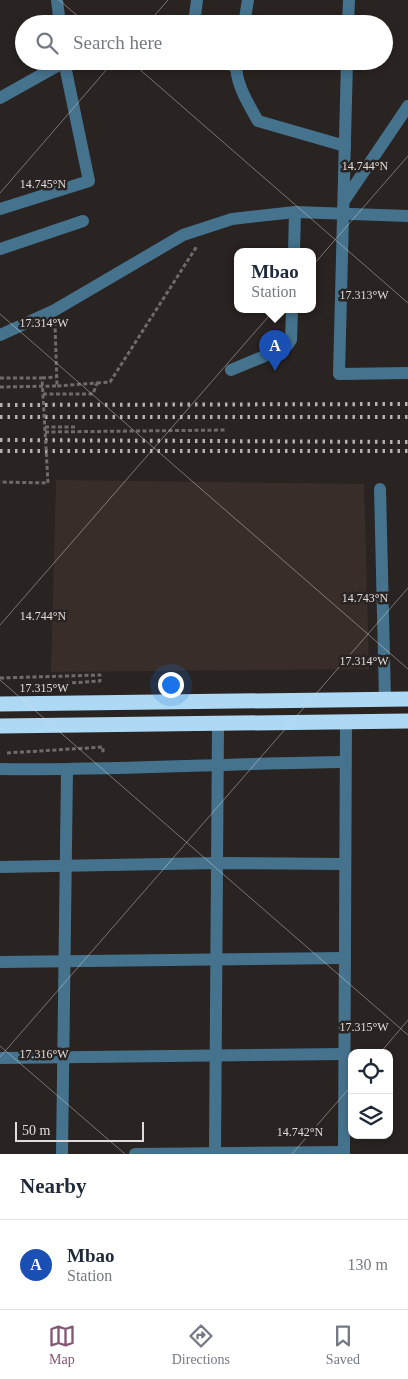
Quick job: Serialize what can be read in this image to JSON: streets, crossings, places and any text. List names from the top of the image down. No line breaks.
{"scale_bar":"50 m","page":{"search":"Search here","popup":["Mbao","Station"],"pins":"A","scale":"50 m","heading":"Nearby","list":[{"mark":"A","name":"Mbao","note":"Station","value":"130 m"}],"nav":["Map","Directions","Saved"]},"coordinates":["14.744°N","14.745°N","17.313°W","17.314°W","14.743°N","17.315°W","17.316°W","14.742°N"]}
